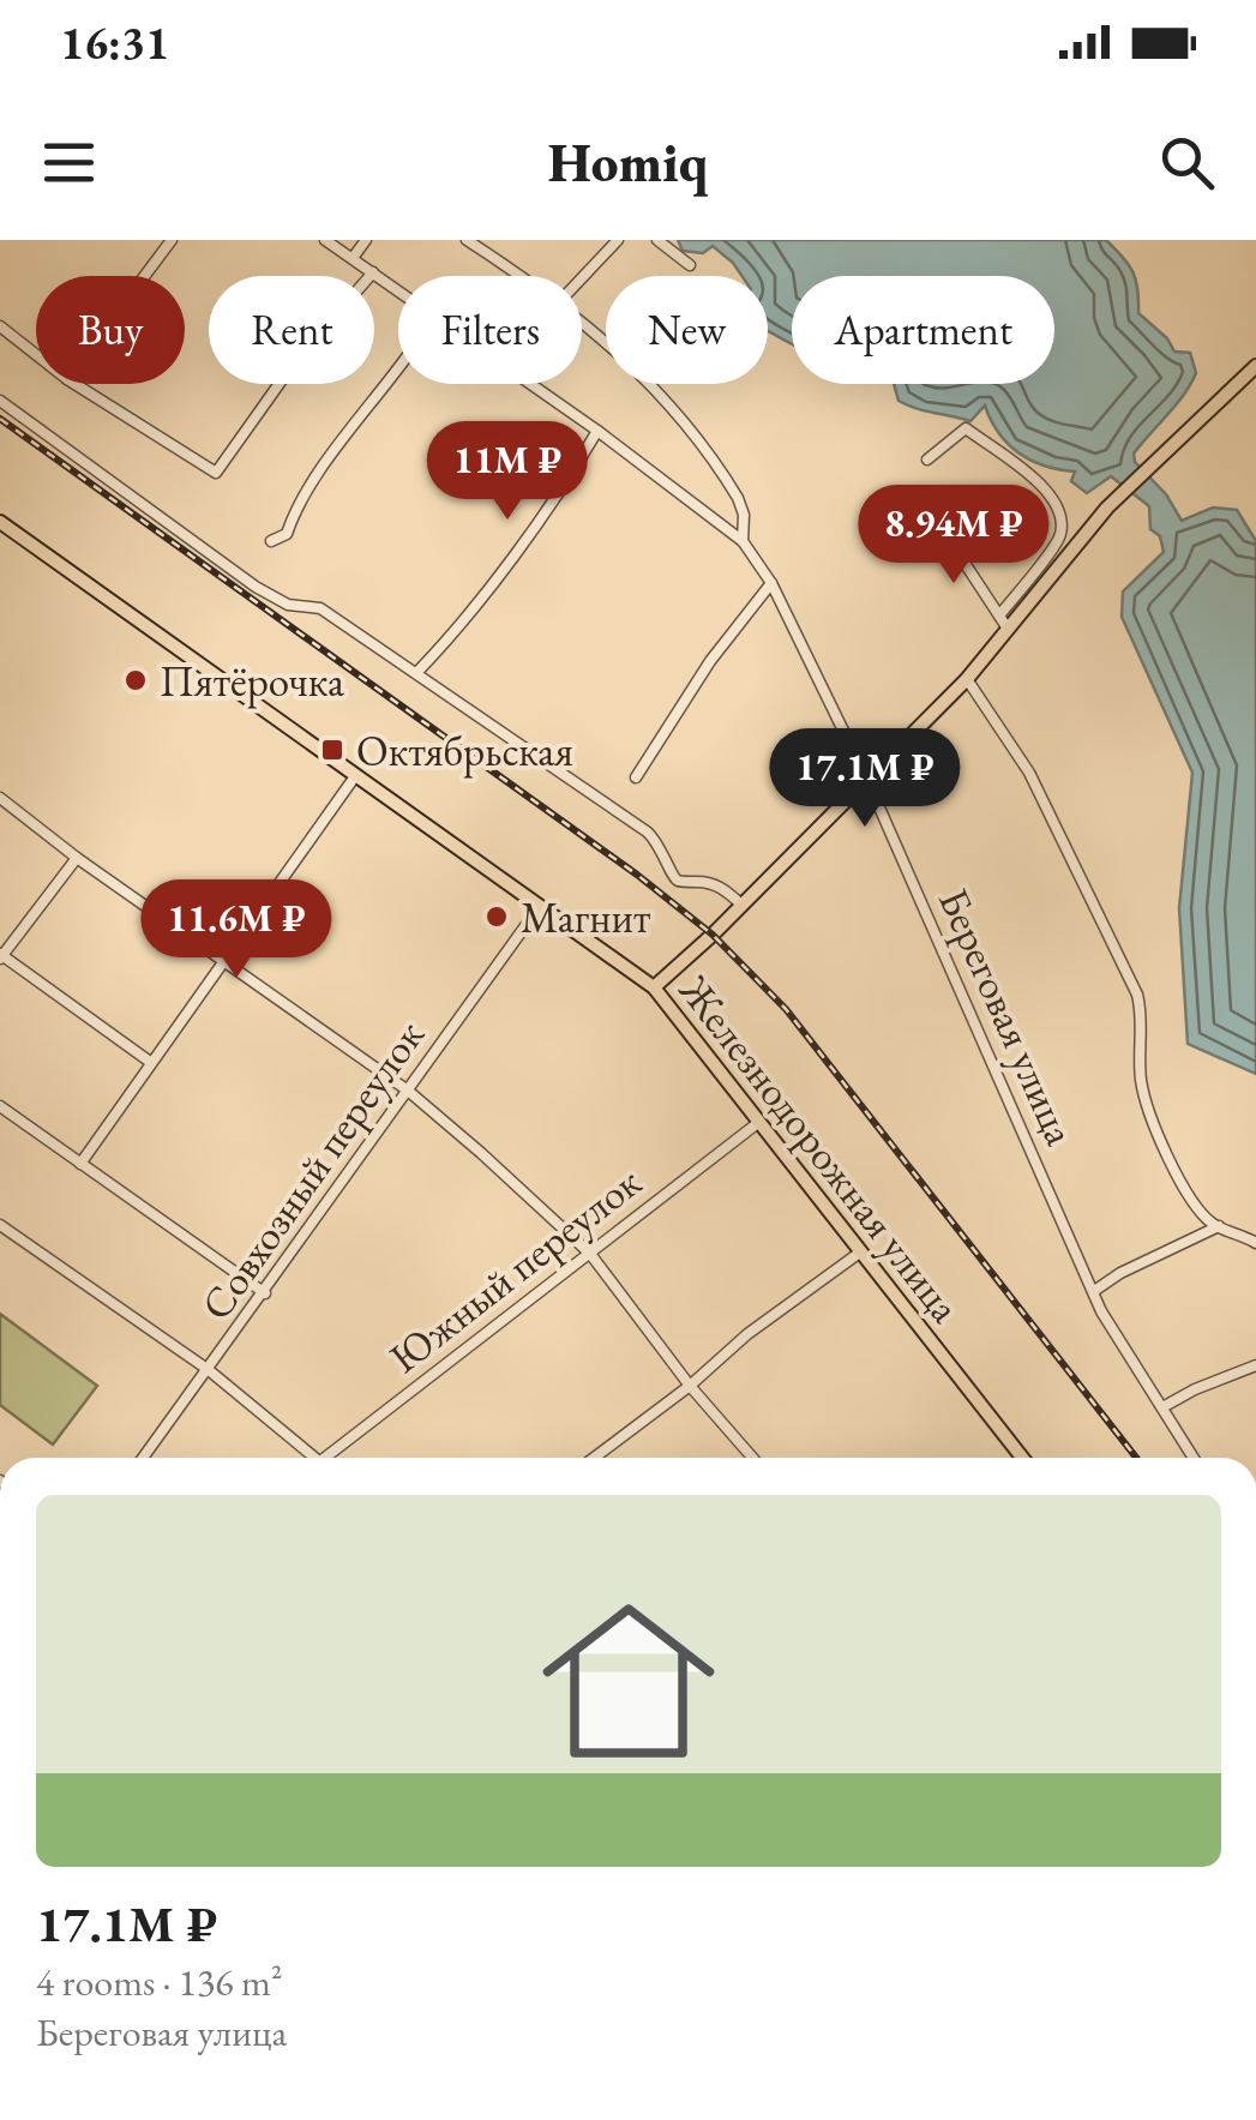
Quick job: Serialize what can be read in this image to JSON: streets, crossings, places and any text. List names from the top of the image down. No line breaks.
{"streets":{"main road":["Железнодорожная улица"],"street":["Береговая улица","Совхозный переулок","Южный переулок"]},"crossings":[["Железнодорожная улица","Совхозный переулок"],["Железнодорожная улица","Южный переулок"]],"places":{"other":["Пятёрочка","Магнит"],"transit":["Октябрьская"]},"page":{"status":"16:31","header":"Homiq","chip":["Buy","Rent","Filters","New","Apartment"],"price":["11M ₽","8.94M ₽","17.1M ₽","11.6M ₽"],"list":[{"name":"17.1M ₽","note":"4 rooms · 136 m² · Береговая улица"}]}}
